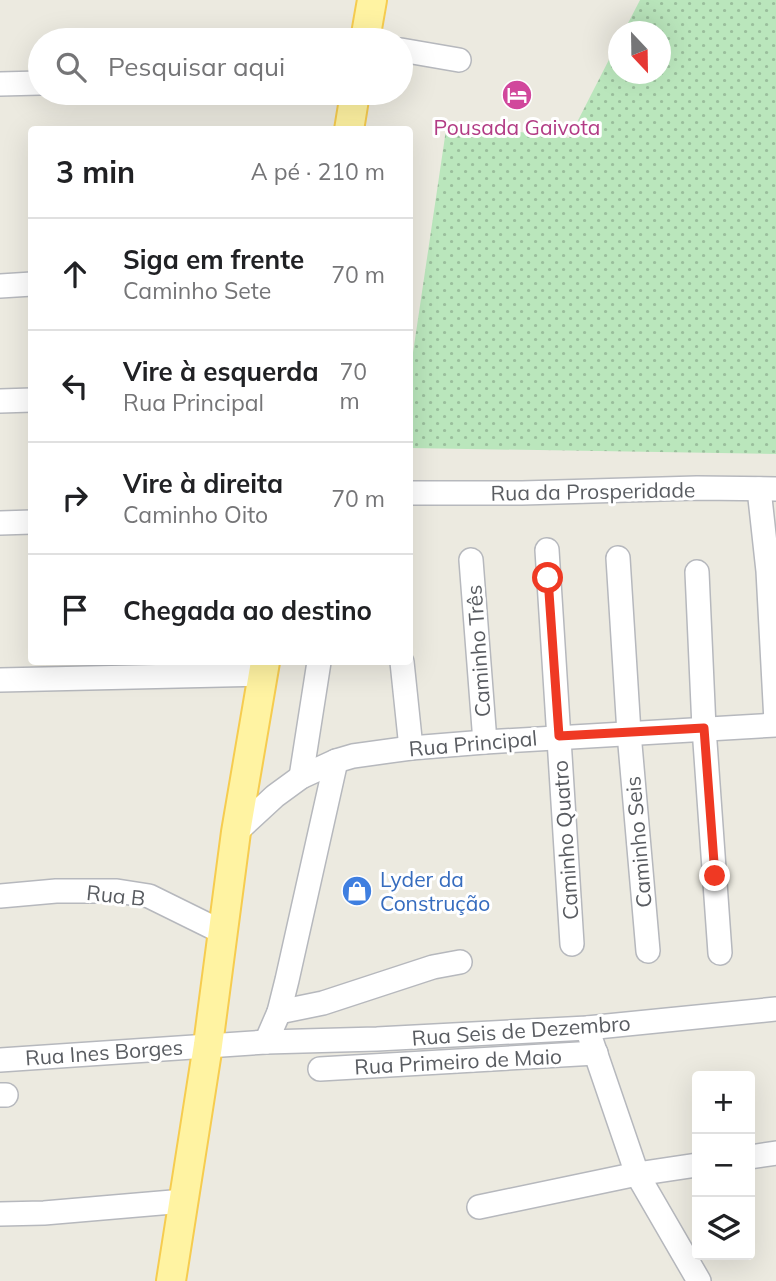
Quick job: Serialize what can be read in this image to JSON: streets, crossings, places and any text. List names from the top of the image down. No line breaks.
{"streets":{"street":["Rua da Prosperidade","Caminho Três","Rua Principal","Caminho Quatro","Caminho Seis","Rua B","Rua Seis de Dezembro","Rua Ines Borges","Rua Primeiro de Maio"]},"crossings":[["Caminho Três","Rua Principal"],["Rua Principal","Caminho Quatro"],["Rua Principal","Caminho Seis"],["Rua Seis de Dezembro","Rua Ines Borges"]],"places":{"hotel":["Pousada Gaivota"],"shop":["Lyder da Construção"]},"north":"bottom","page":{"search":"Pesquisar aqui","heading":["3 min","A pé · 210 m"],"list":[["Siga em frente","Caminho Sete","70 m"],["Vire à esquerda","Rua Principal","70 m"],["Vire à direita","Caminho Oito","70 m"],"Chegada ao destino"],"map_buttons":["+","−"]}}
